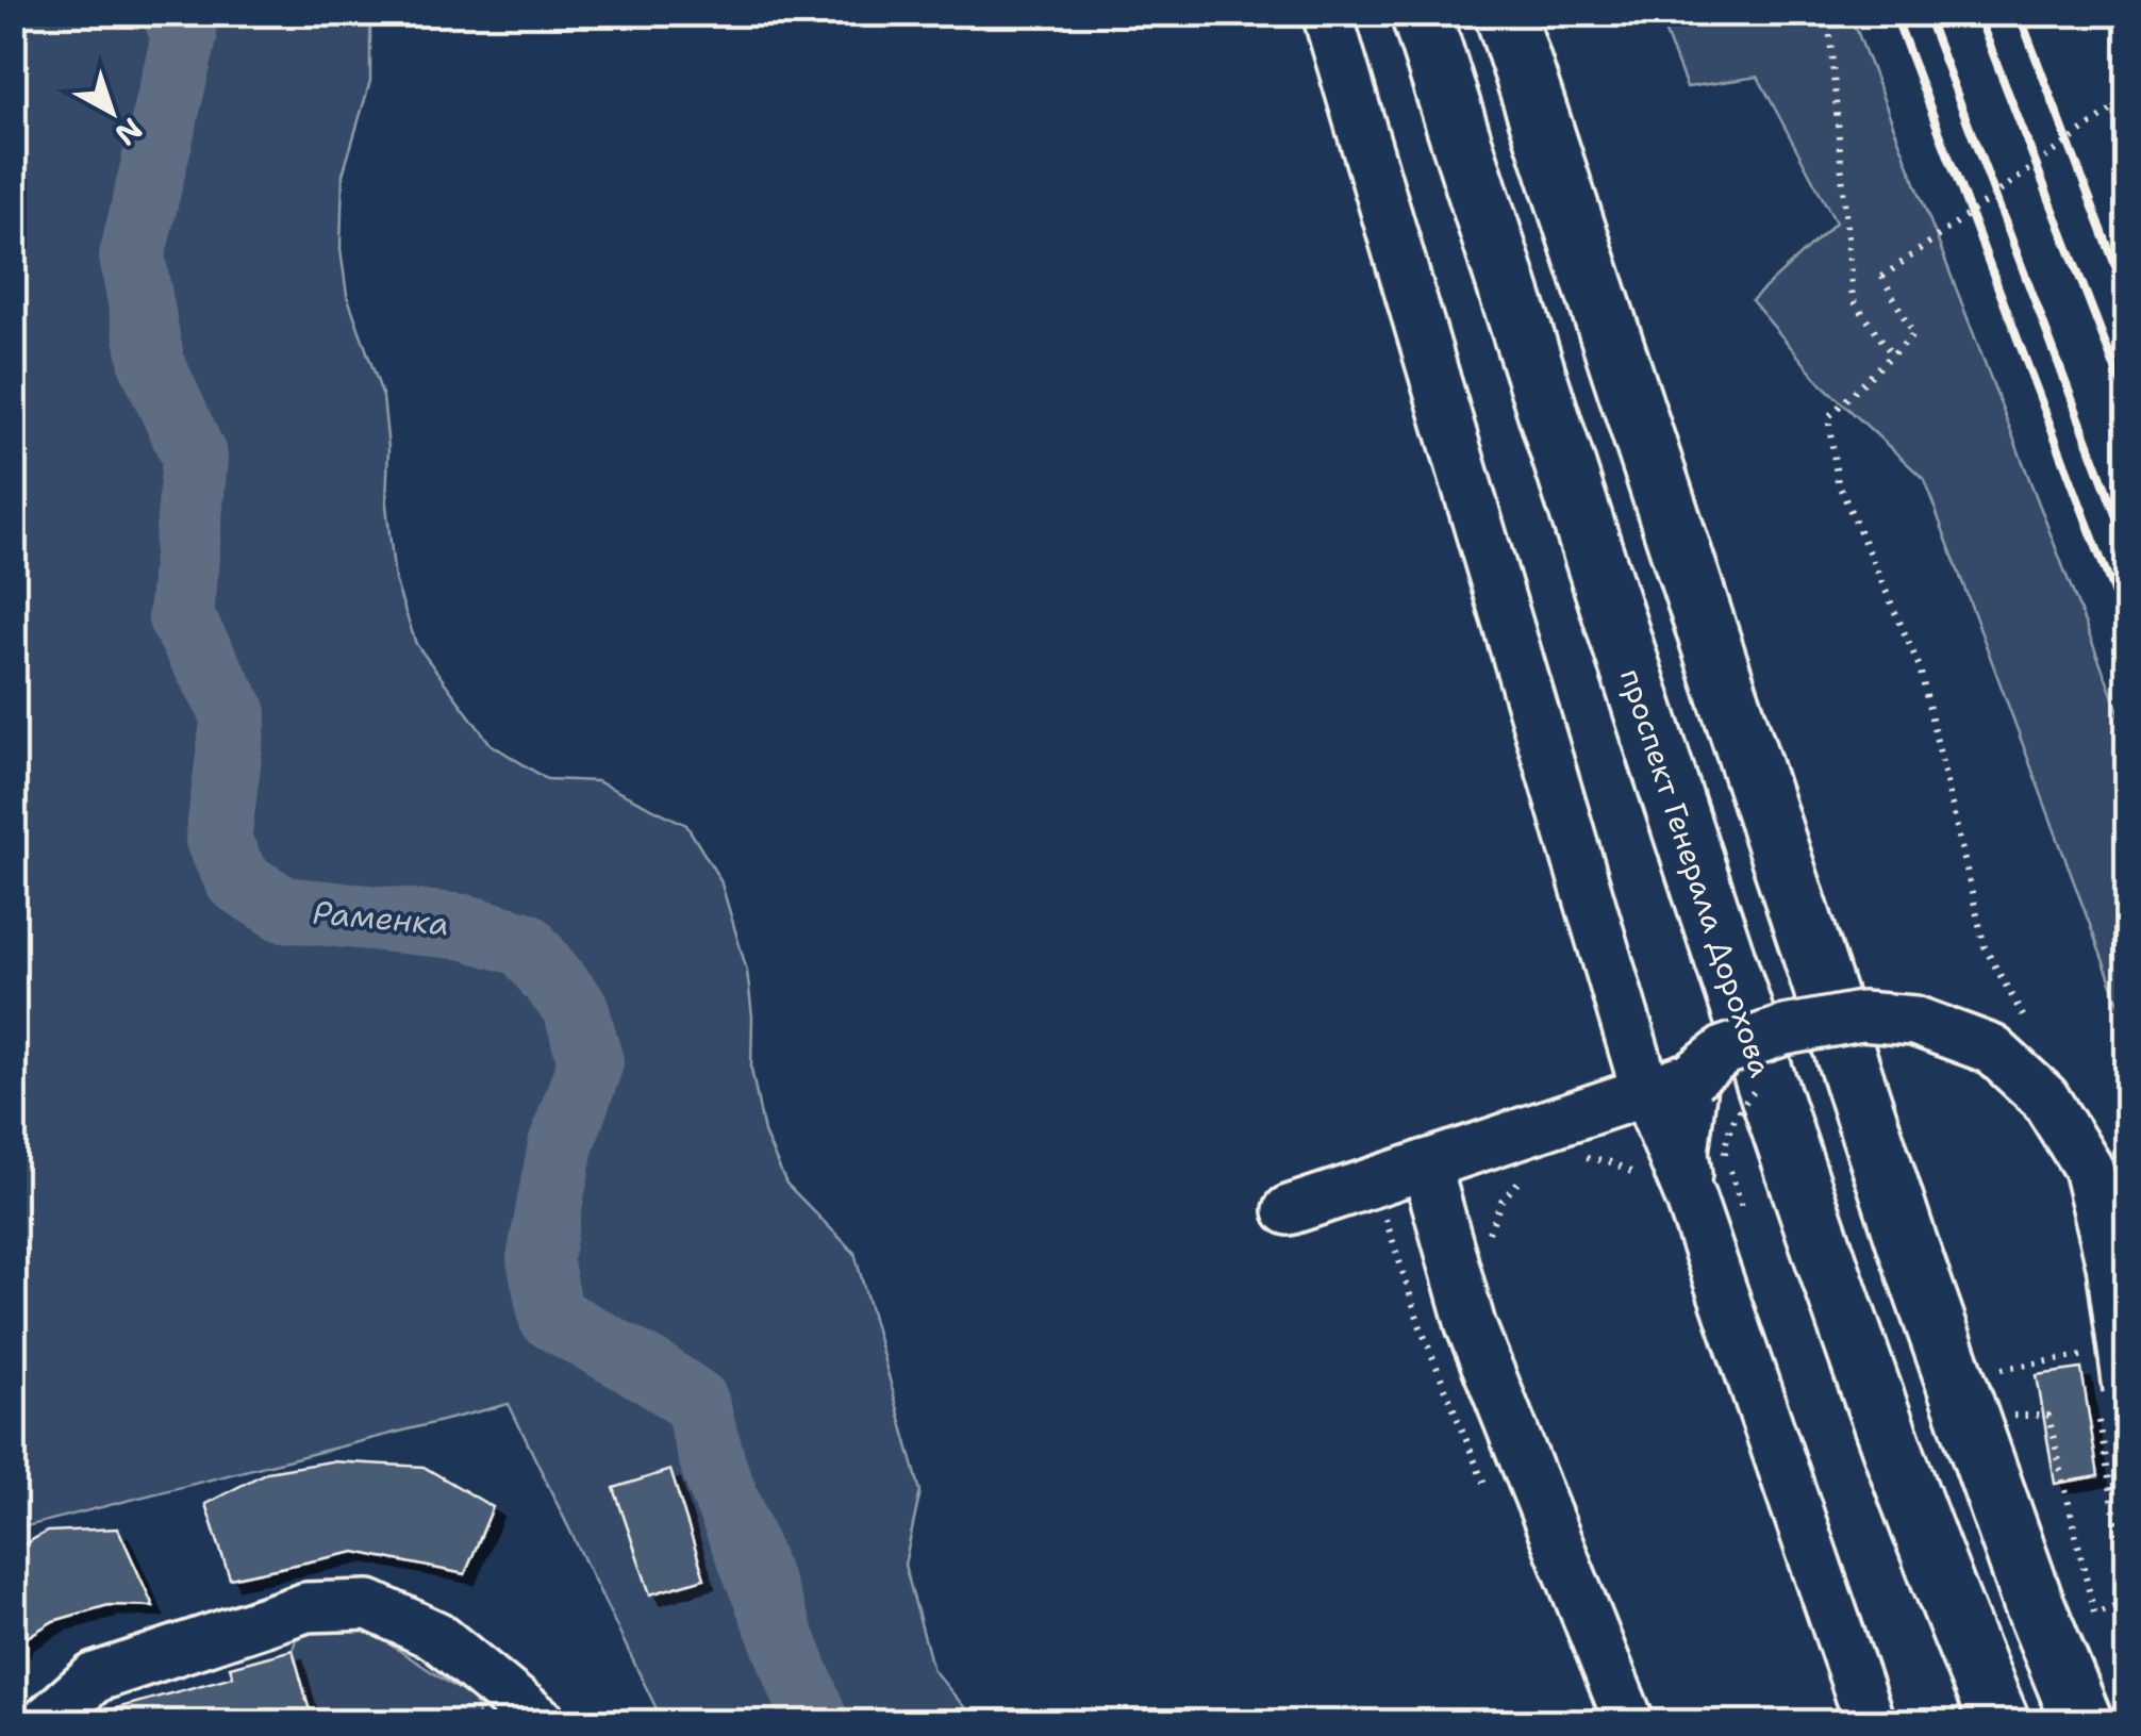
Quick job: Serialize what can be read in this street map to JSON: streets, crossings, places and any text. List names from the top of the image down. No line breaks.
{"streets":{"main road":["проспект Генерала Дорохова"]},"water":["Раменка"],"north":"bottom right"}
